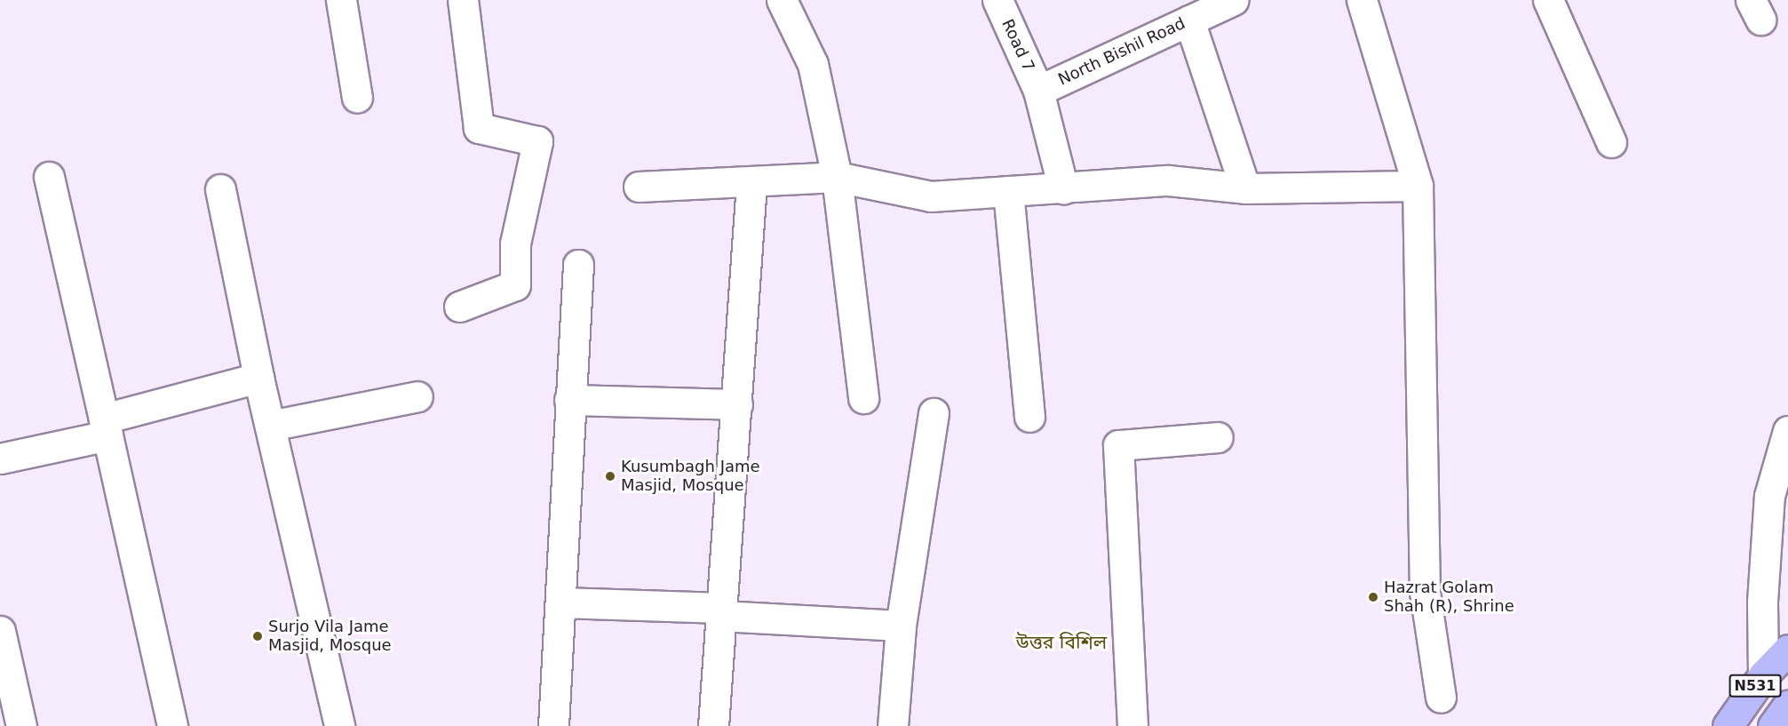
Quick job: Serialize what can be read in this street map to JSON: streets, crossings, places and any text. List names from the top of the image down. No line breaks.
{"streets":{"highway":["N531"],"street":["Road 7","North Bishil Road"]},"crossings":[["Road 7","North Bishil Road"]],"districts":["উত্তর বিশিল"],"places":["Kusumbagh Jame Masjid, Mosque","Hazrat Golam Shah (R), Shrine","Surjo Vila Jame Masjid, Mosque"]}
